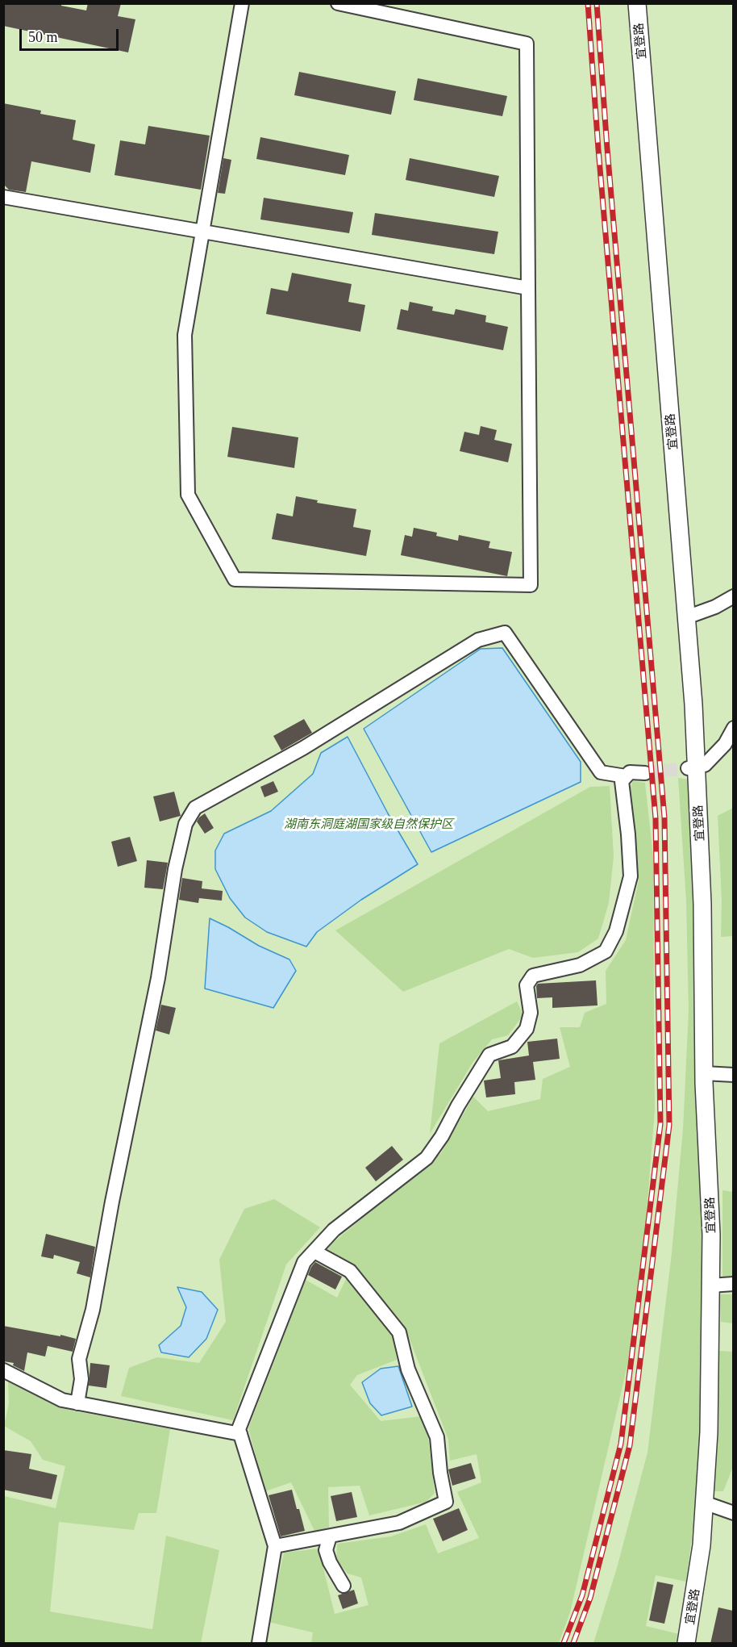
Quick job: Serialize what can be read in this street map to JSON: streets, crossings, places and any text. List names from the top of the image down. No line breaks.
{"streets":{"street":["宜登路"]},"parks":["湖南东洞庭湖国家级自然保护区"],"scale_bar":"50 m"}
